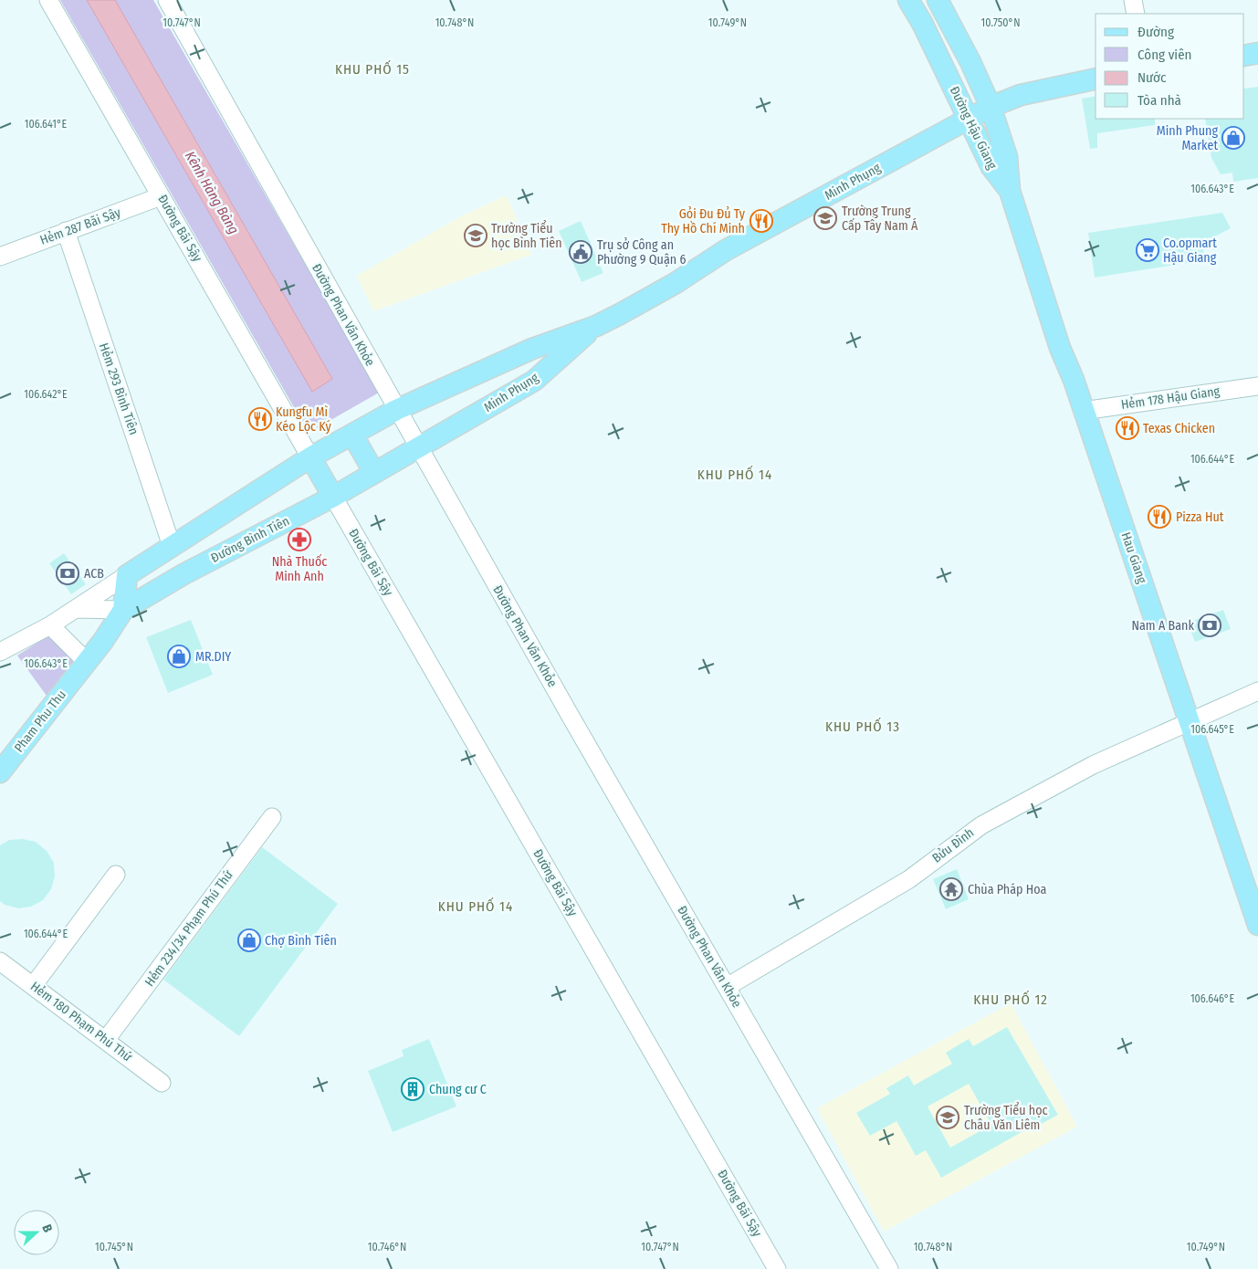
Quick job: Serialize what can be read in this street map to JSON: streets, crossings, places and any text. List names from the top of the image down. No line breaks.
{"streets":{"main road":["Đường Hậu Giang","Minh Phụng","Đường Bình Tiên","Hau Giang","Pham Phu Thu"],"street":["Hẻm 287 Bãi Sậy","Đường Bãi Sậy","Đường Phan Văn Khỏe","Hẻm 293 Bình Tiên","Hẻm 178 Hậu Giang","Bửu Đình","Hẻm 234/34 Phạm Phú Thứ","Hẻm 180 Phạm Phú Thứ"]},"crossings":[["Đường Hậu Giang","Minh Phụng"],["Đường Hậu Giang","Hau Giang"],["Minh Phụng","Đường Phan Văn Khỏe"],["Minh Phụng","Đường Bình Tiên"],["Hẻm 287 Bãi Sậy","Đường Bãi Sậy"],["Hẻm 287 Bãi Sậy","Hẻm 293 Bình Tiên"],["Đường Bãi Sậy","Đường Bình Tiên"],["Đường Phan Văn Khỏe","Đường Bình Tiên"],["Đường Phan Văn Khỏe","Bửu Đình"],["Hẻm 178 Hậu Giang","Hau Giang"],["Đường Bình Tiên","Pham Phu Thu"],["Hau Giang","Bửu Đình"],["Hẻm 234/34 Phạm Phú Thứ","Hẻm 180 Phạm Phú Thứ"]],"districts":["KHU PHỐ 15","KHU PHỐ 14","KHU PHỐ 13","KHU PHỐ 14","KHU PHỐ 12"],"water":["Kênh Hàng Bàng"],"places":{"shop":["Minh Phung Market","MR.DIY","Chợ Bình Tiên"],"school or university":["Trường Trung Cấp Tây Nam Á","Trường Tiểu học Bình Tiên","Trường Tiểu học Châu Văn Liêm"],"restaurant":["Gỏi Đu Đủ Ty Thy Hồ Chí Minh","Kungfu Mì Kéo Lộc Ký","Texas Chicken","Pizza Hut"],"supermarket":["Co.opmart Hậu Giang"],"public building":["Trụ sở Công an Phường 9 Quận 6"],"pharmacy":["Nhà Thuốc Minh Anh"],"bank":["ACB","Nam A Bank"],"temple":["Chùa Pháp Hoa"],"building":["Chung cư C"]},"legend":["Đường","Công viên","Nước","Tòa nhà"],"north":"right","coordinates":["10.747°N","10.748°N","10.749°N","10.750°N","106.641°E","106.643°E","106.642°E","106.644°E","106.645°E","106.646°E","10.745°N","10.746°N"]}
